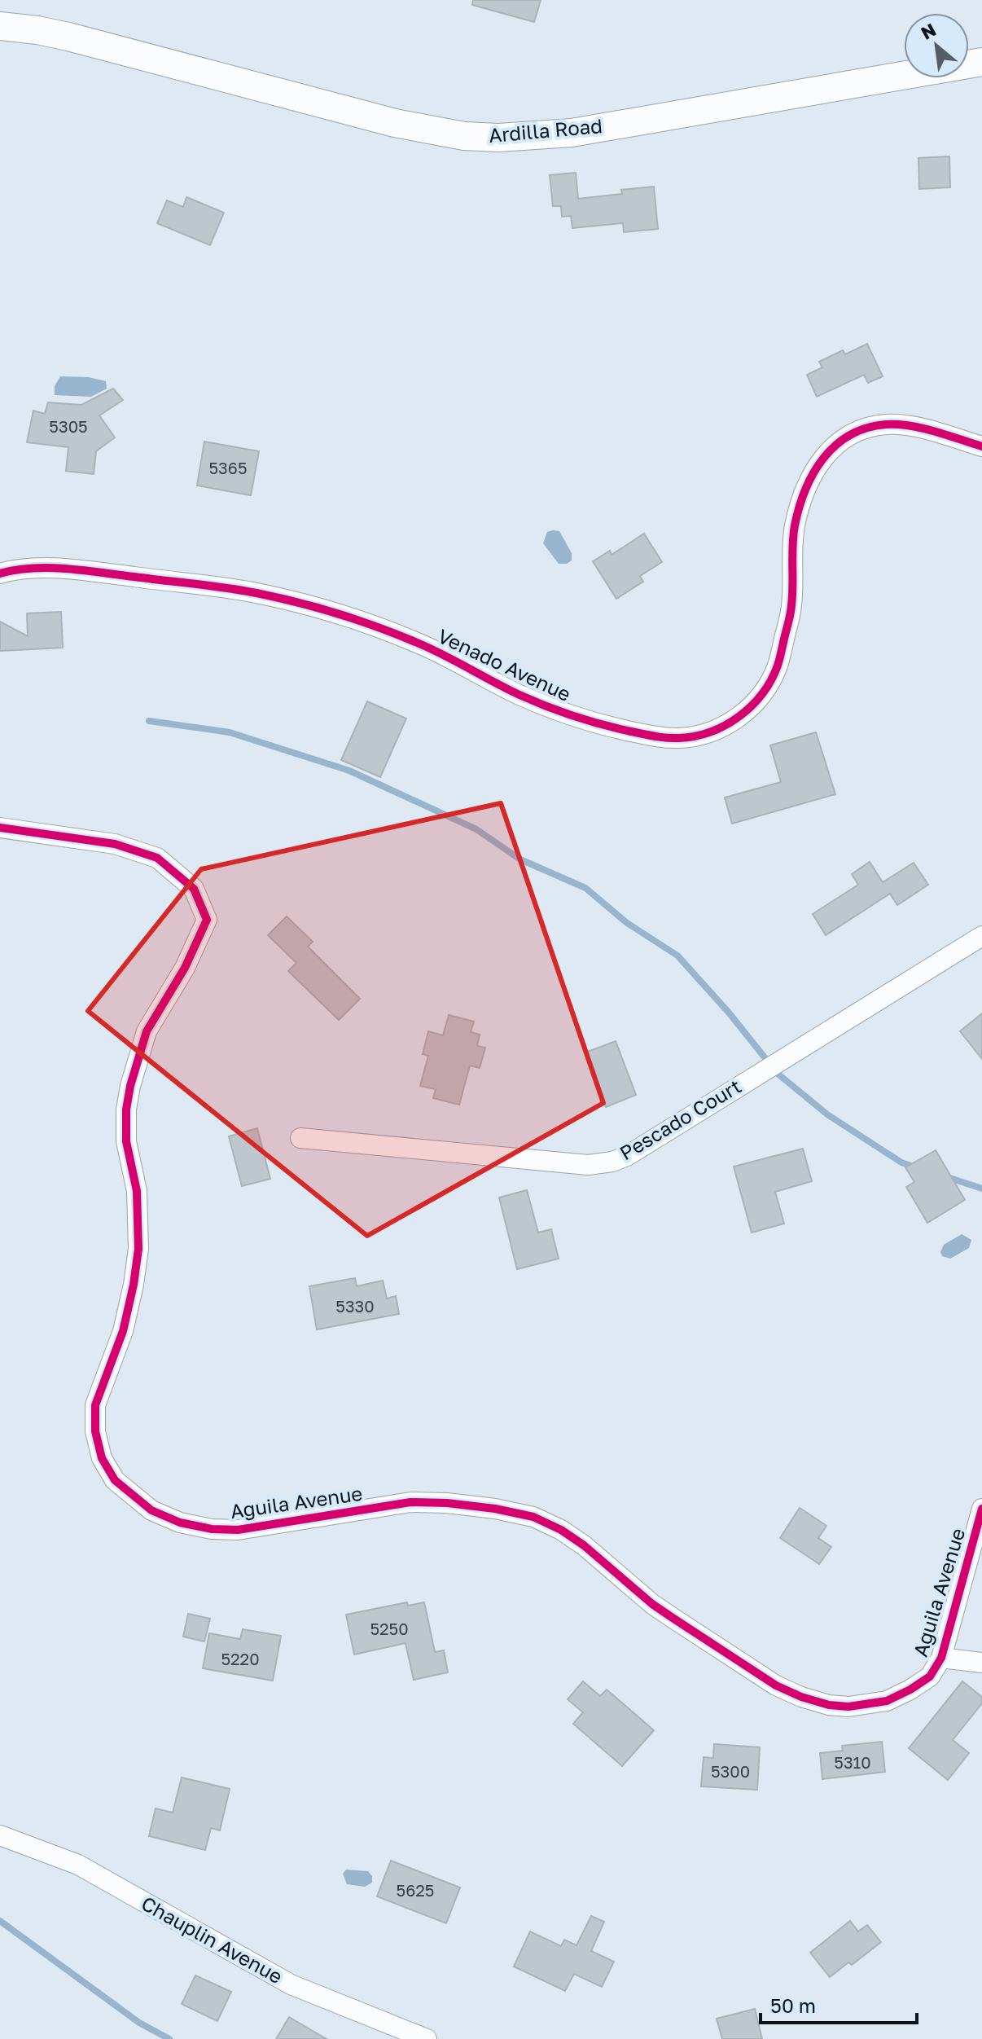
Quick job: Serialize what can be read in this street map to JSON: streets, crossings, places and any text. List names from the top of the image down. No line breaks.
{"streets":{"street":["Ardilla Road","Venado Avenue","Pescado Court","Aguila Avenue","Chauplin Avenue"]},"house_numbers":["5305","5365","5330","5250","5220","5310","5300","5625"],"scale_bar":"50 m","north":"top left"}
